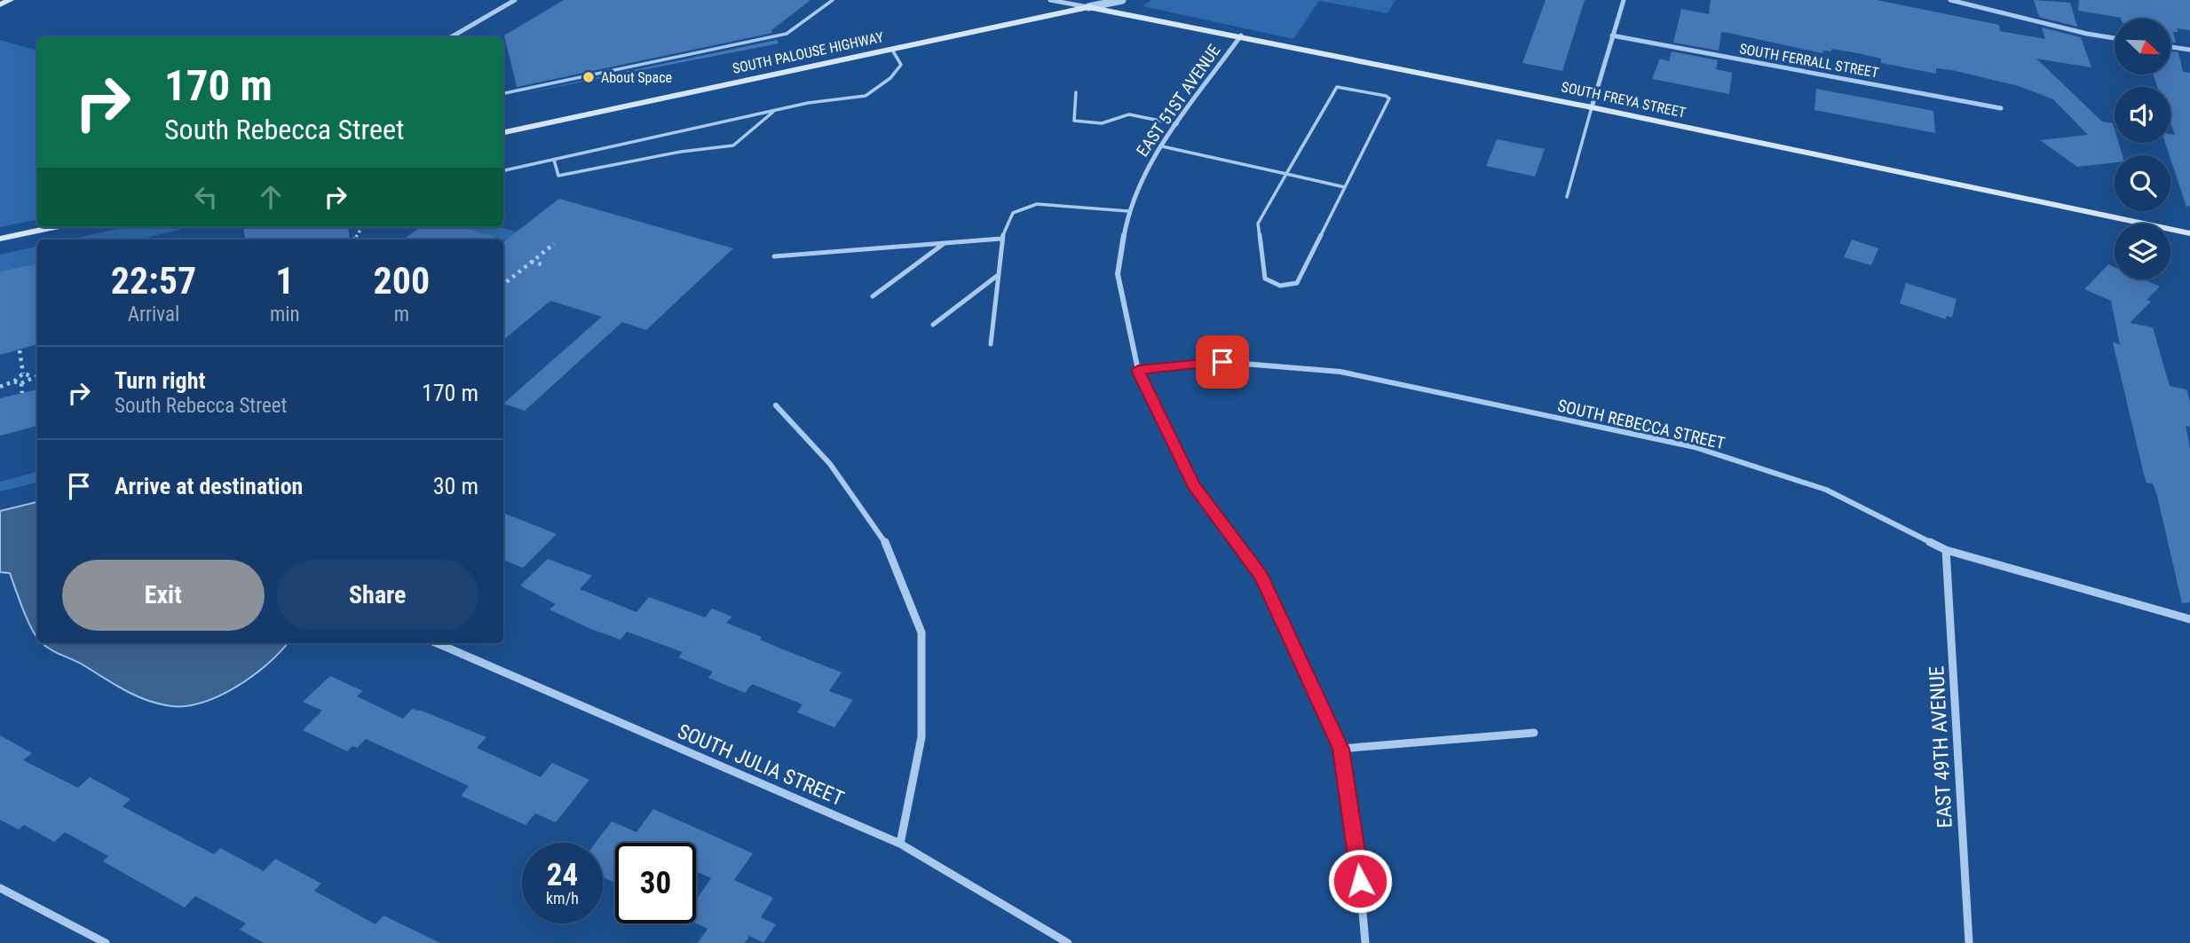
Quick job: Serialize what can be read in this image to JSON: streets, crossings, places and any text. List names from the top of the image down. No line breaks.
{"streets":{"main road":["SOUTH PALOUSE HIGHWAY","SOUTH FREYA STREET"],"street":["SOUTH FERRALL STREET","EAST 51ST AVENUE","SOUTH REBECCA STREET","EAST 49TH AVENUE","SOUTH JULIA STREET"]},"crossings":[["SOUTH PALOUSE HIGHWAY","SOUTH FREYA STREET"],["SOUTH FREYA STREET","EAST 51ST AVENUE"],["EAST 51ST AVENUE","SOUTH REBECCA STREET"],["SOUTH REBECCA STREET","EAST 49TH AVENUE"]],"places":["About Space"],"north":"bottom right","page":{"turn":["170 m","South Rebecca Street"],"eta":["22:57","Arrival","1","min","200","m"],"list":[{"name":"Turn right","note":"South Rebecca Street","value":"170 m"},{"name":"Arrive at destination","value":"30 m"}],"buttons":["Exit","Share"],"speed":"24 km/h","limit":"30"}}
